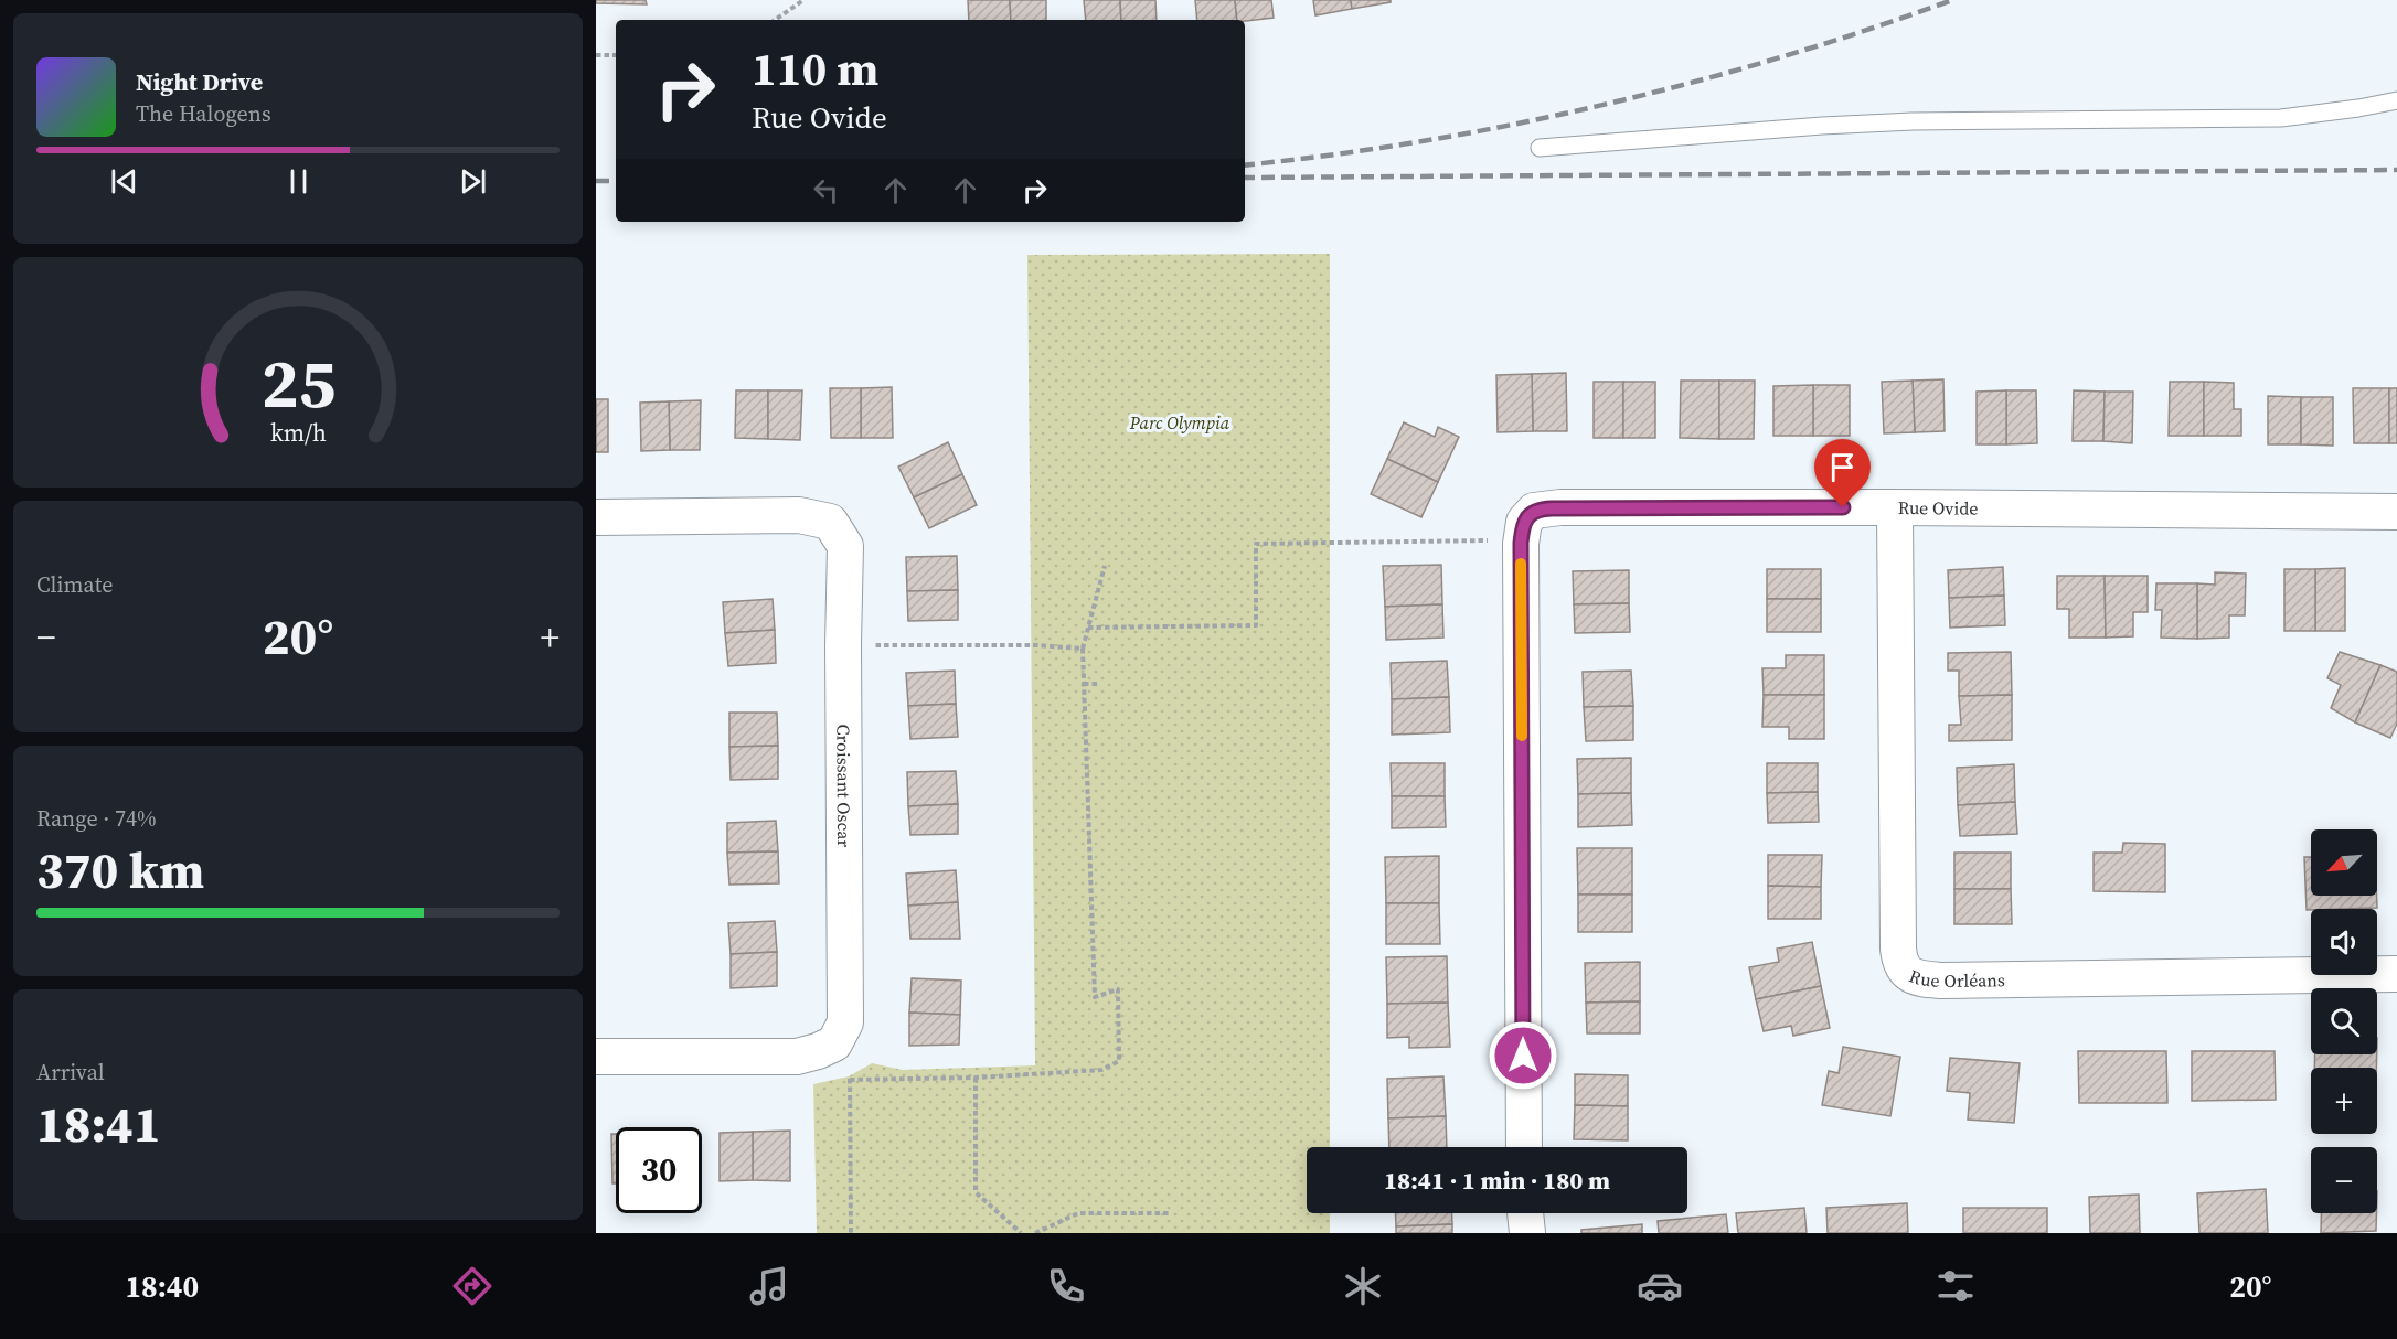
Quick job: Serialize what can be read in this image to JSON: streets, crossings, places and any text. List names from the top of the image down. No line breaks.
{"streets":{"street":["Rue Ovide","Croissant Oscar","Rue Orléans"]},"crossings":[["Rue Ovide","Rue Orléans"]],"parks":["Parc Olympia"],"north":"bottom left","page":{"turn":["110 m","Rue Ovide"],"song":["Night Drive","The Halogens"],"tile":["Climate",["Range · 74%","370 km"],["Arrival","18:41"]],"heat":["−","20°","+"],"map_buttons":["+","−"],"limit":"30","trip":"18:41 · 1 min · 180 m","tabs":["18:40","20°"],"gauge":["25","km/h"]}}
